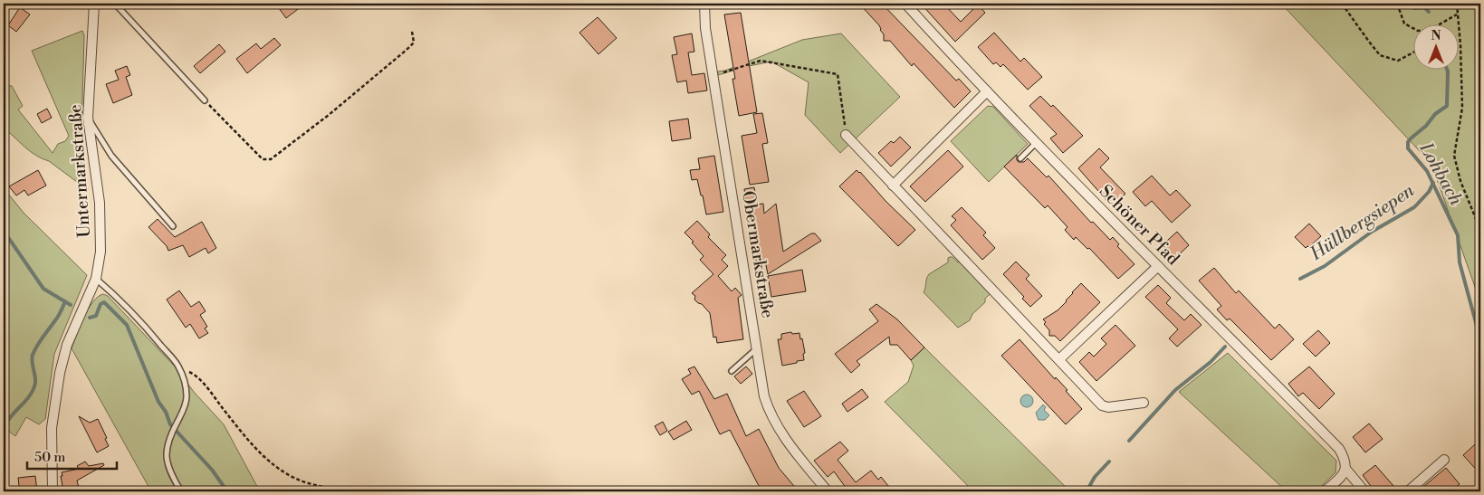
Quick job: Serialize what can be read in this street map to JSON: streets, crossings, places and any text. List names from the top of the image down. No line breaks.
{"streets":{"street":["Untermarkstraße","Schöner Pfad","Obermarkstraße"]},"water":["Lohbach","Hüllbergsiepen"],"scale_bar":"50 m","north":"top"}
